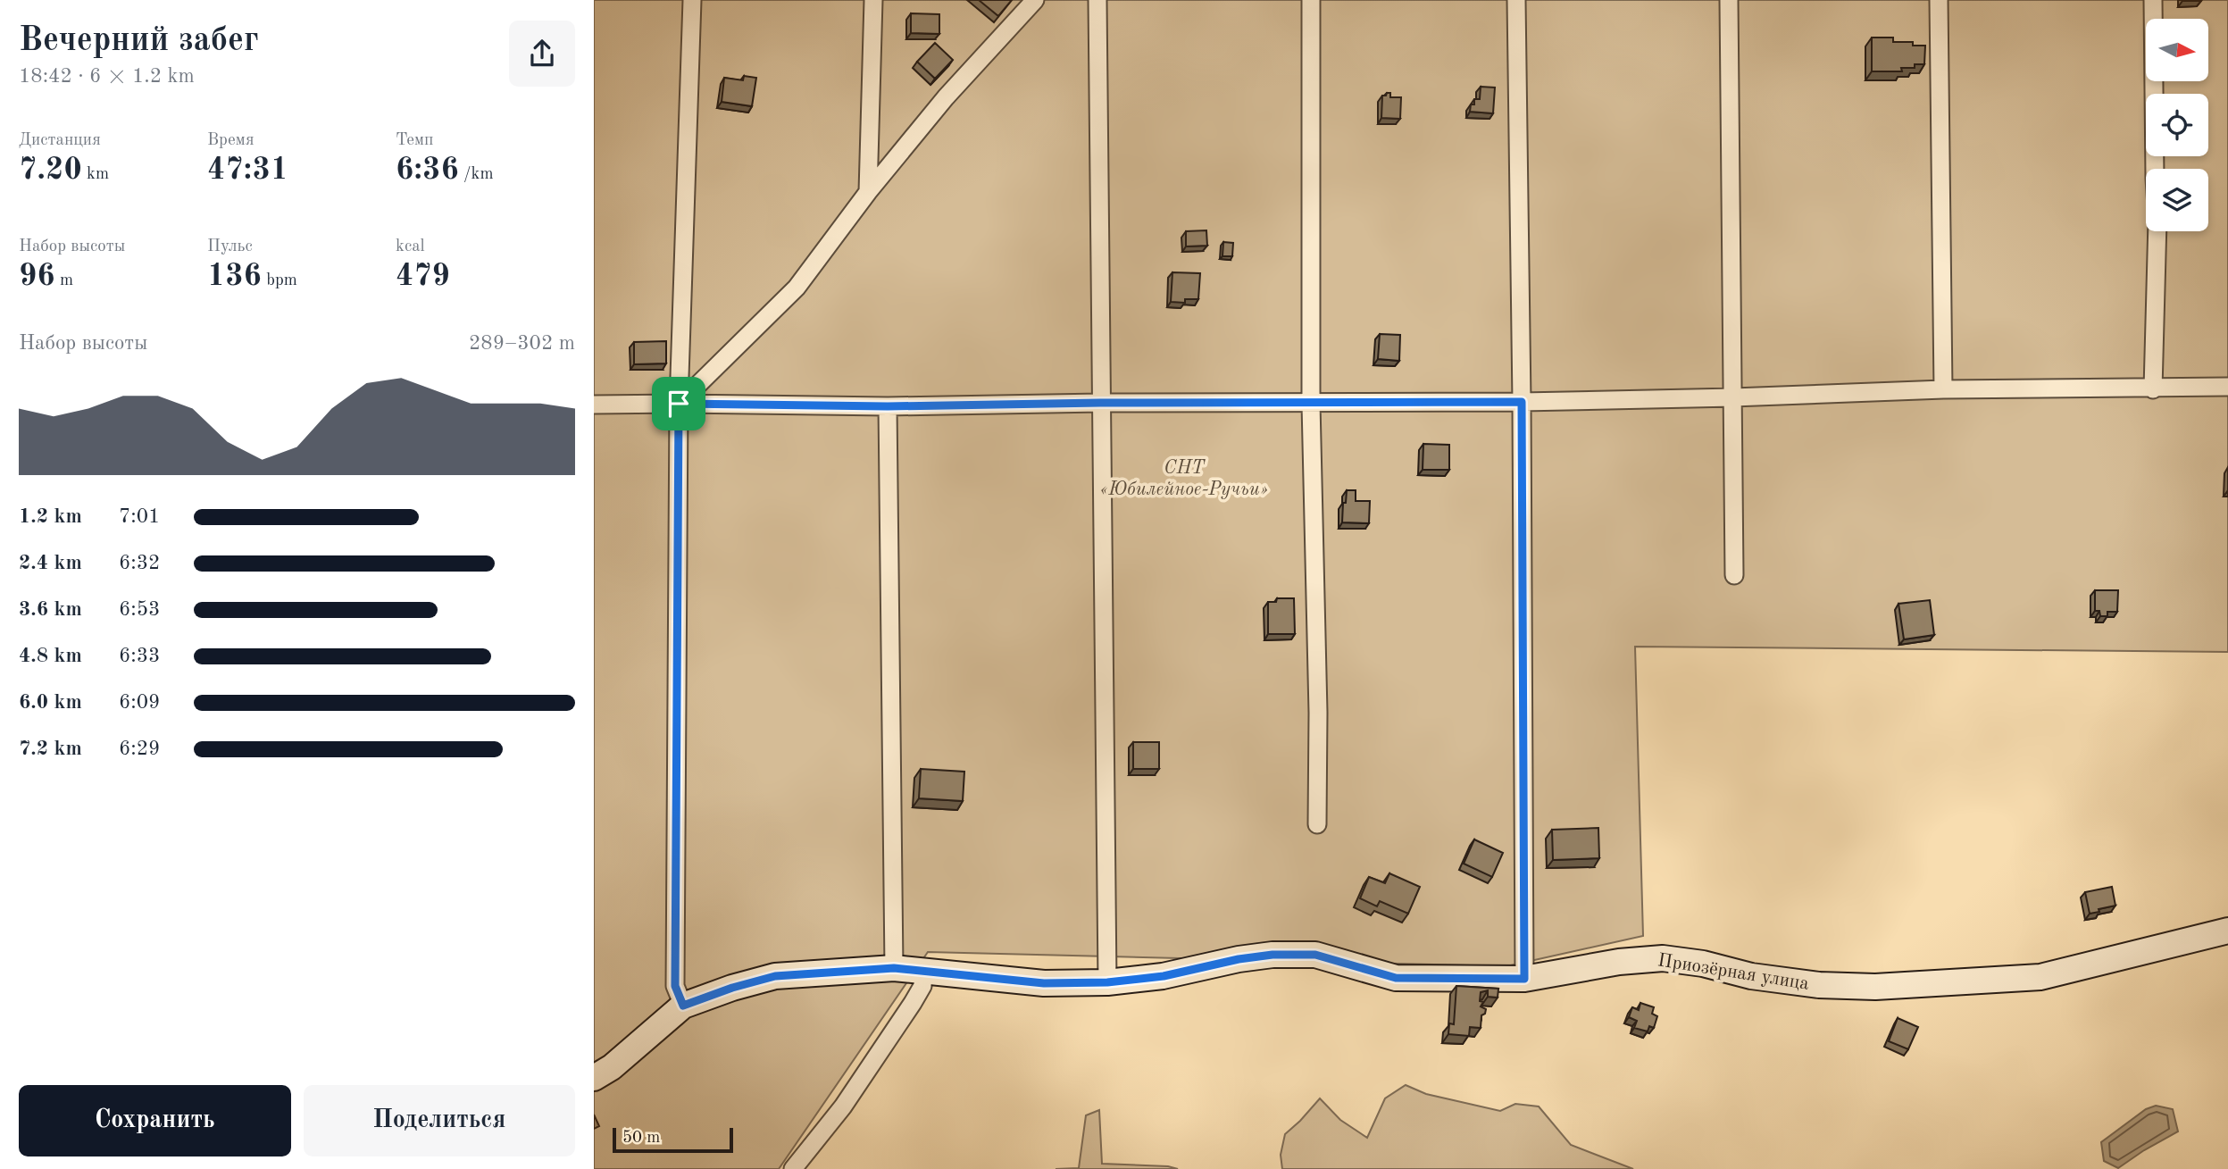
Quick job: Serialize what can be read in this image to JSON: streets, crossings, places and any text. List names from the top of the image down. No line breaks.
{"streets":{"street":["Приозёрная улица"]},"parks":["СНТ «Юбилейное-Ручьи»"],"scale_bar":"50 m","north":"right","page":{"heading":["Вечерний забег","18:42 · 6 × 1.2 km"],"stats":[["Дистанция","7.20 km"],["Время","47:31"],["Темп","6:36 /km"],["Набор высоты","96 m"],["Пульс","136 bpm"],["kcal","479"]],"chart":["Набор высоты","289–302 m"],"list":[{"name":"1.2 km","note":"7:01"},{"name":"2.4 km","note":"6:32"},{"name":"3.6 km","note":"6:53"},{"name":"4.8 km","note":"6:33"},{"name":"6.0 km","note":"6:09"},{"name":"7.2 km","note":"6:29"}],"buttons":["Сохранить","Поделиться"],"scale":"50 m"}}
